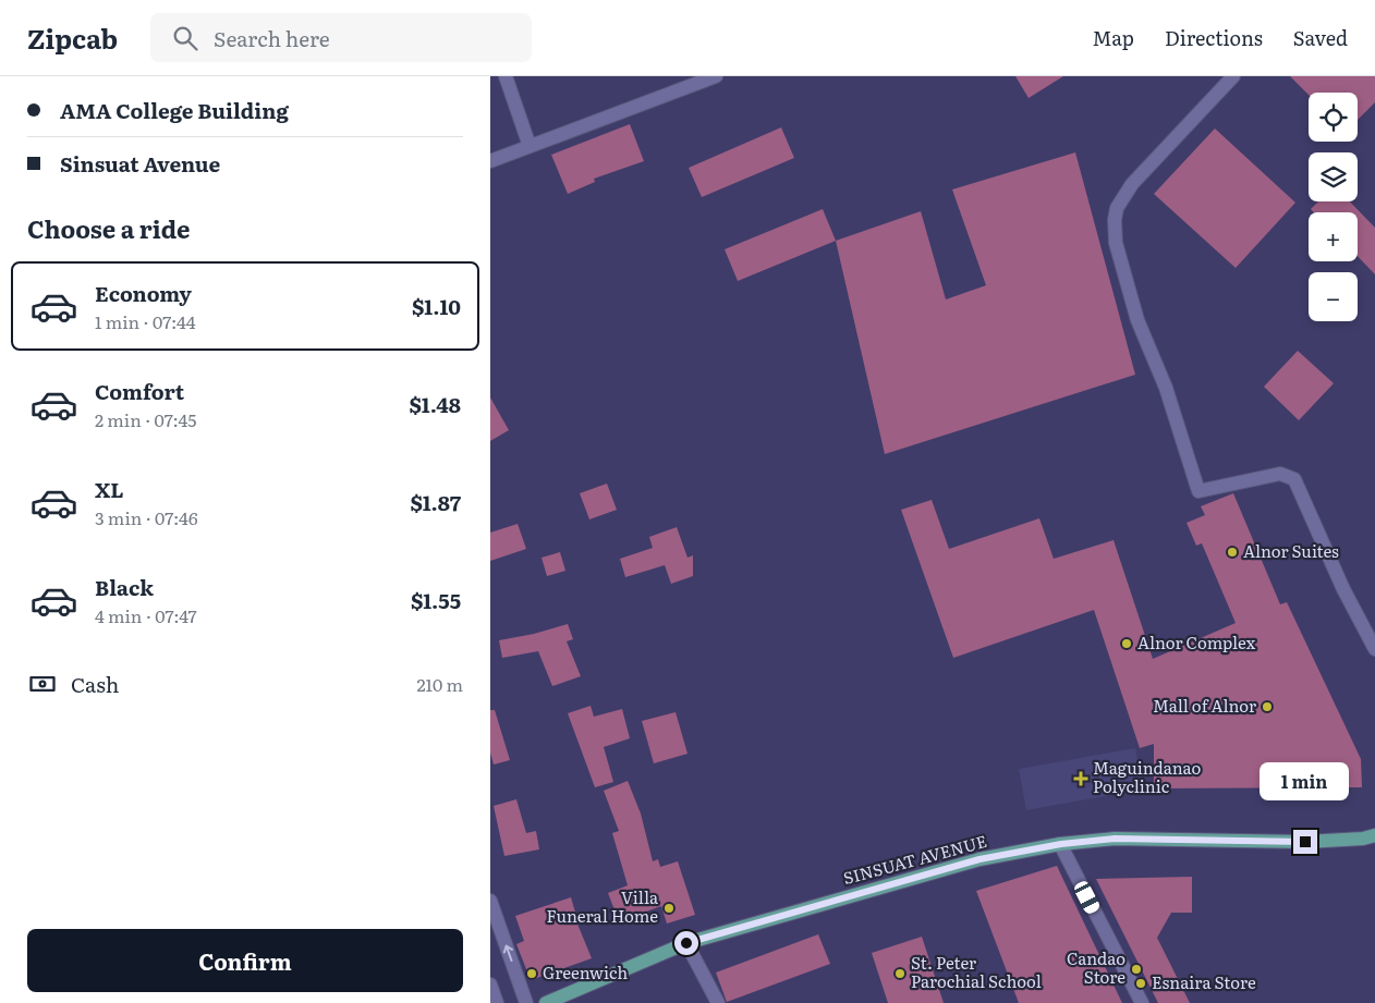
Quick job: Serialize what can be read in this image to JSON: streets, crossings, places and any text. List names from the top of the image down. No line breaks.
{"streets":{"main road":["SINSUAT AVENUE"]},"places":{"other":["Alnor Suites","Alnor Complex","Mall of Alnor","Villa Funeral Home","Candao Store","Greenwich","St. Peter Parochial School","Esnaira Store"],"health":["Maguindanao Polyclinic"]},"page":{"header":"Zipcab","search":"Search here","nav":["Map","Directions","Saved"],"banner":["AMA College Building","Sinsuat Avenue"],"map_buttons":["+","−"],"heading":"Choose a ride","list":[{"name":"Economy","note":"1 min · 07:44","value":"$1.10"},{"name":"Comfort","note":"2 min · 07:45","value":"$1.48"},{"name":"XL","note":"3 min · 07:46","value":"$1.87"},{"name":"Black","note":"4 min · 07:47","value":"$1.55"}],"pay":["Cash","210 m"],"bubble":"1 min","buttons":"Confirm"}}
